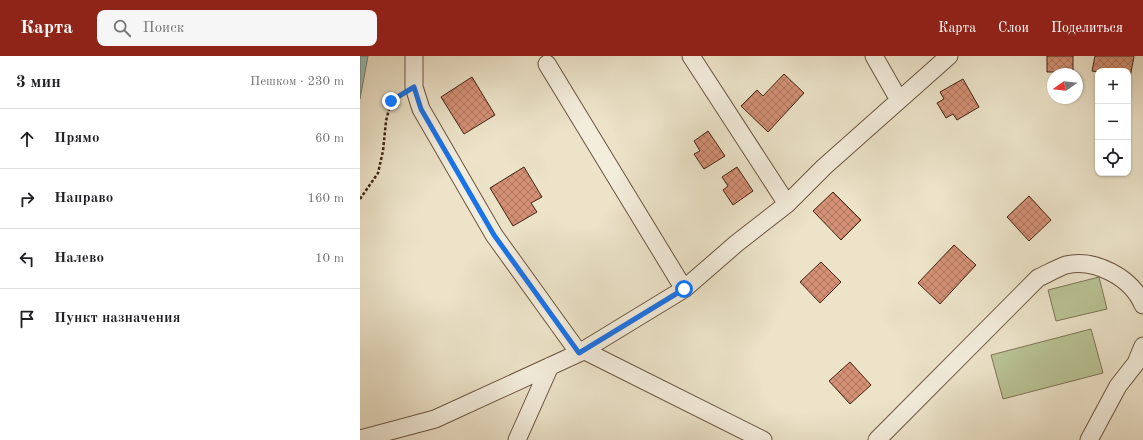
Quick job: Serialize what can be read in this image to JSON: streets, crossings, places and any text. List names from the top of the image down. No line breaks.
{"north":"left","page":{"header":"Карта","search":"Поиск","nav":["Карта","Слои","Поделиться"],"heading":["3 мин","Пешком · 230 m"],"map_buttons":["+","−"],"list":[["Прямо","60 m"],["Направо","160 m"],["Налево","10 m"],"Пункт назначения"]}}
